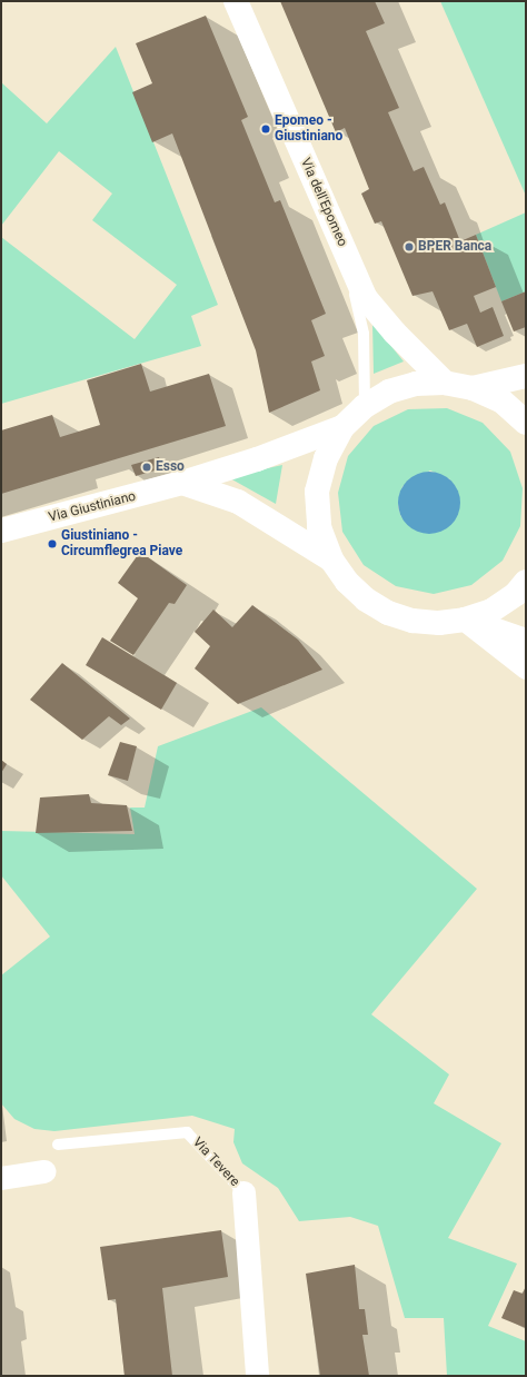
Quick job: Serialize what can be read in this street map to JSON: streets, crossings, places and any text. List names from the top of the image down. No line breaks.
{"streets":{"main road":["Via dell'Epomeo","Via Giustiniano"],"street":["Via Tevere"]},"places":["Epomeo - Giustiniano","BPER Banca","Esso","Giustiniano - Circumflegrea Piave"]}
